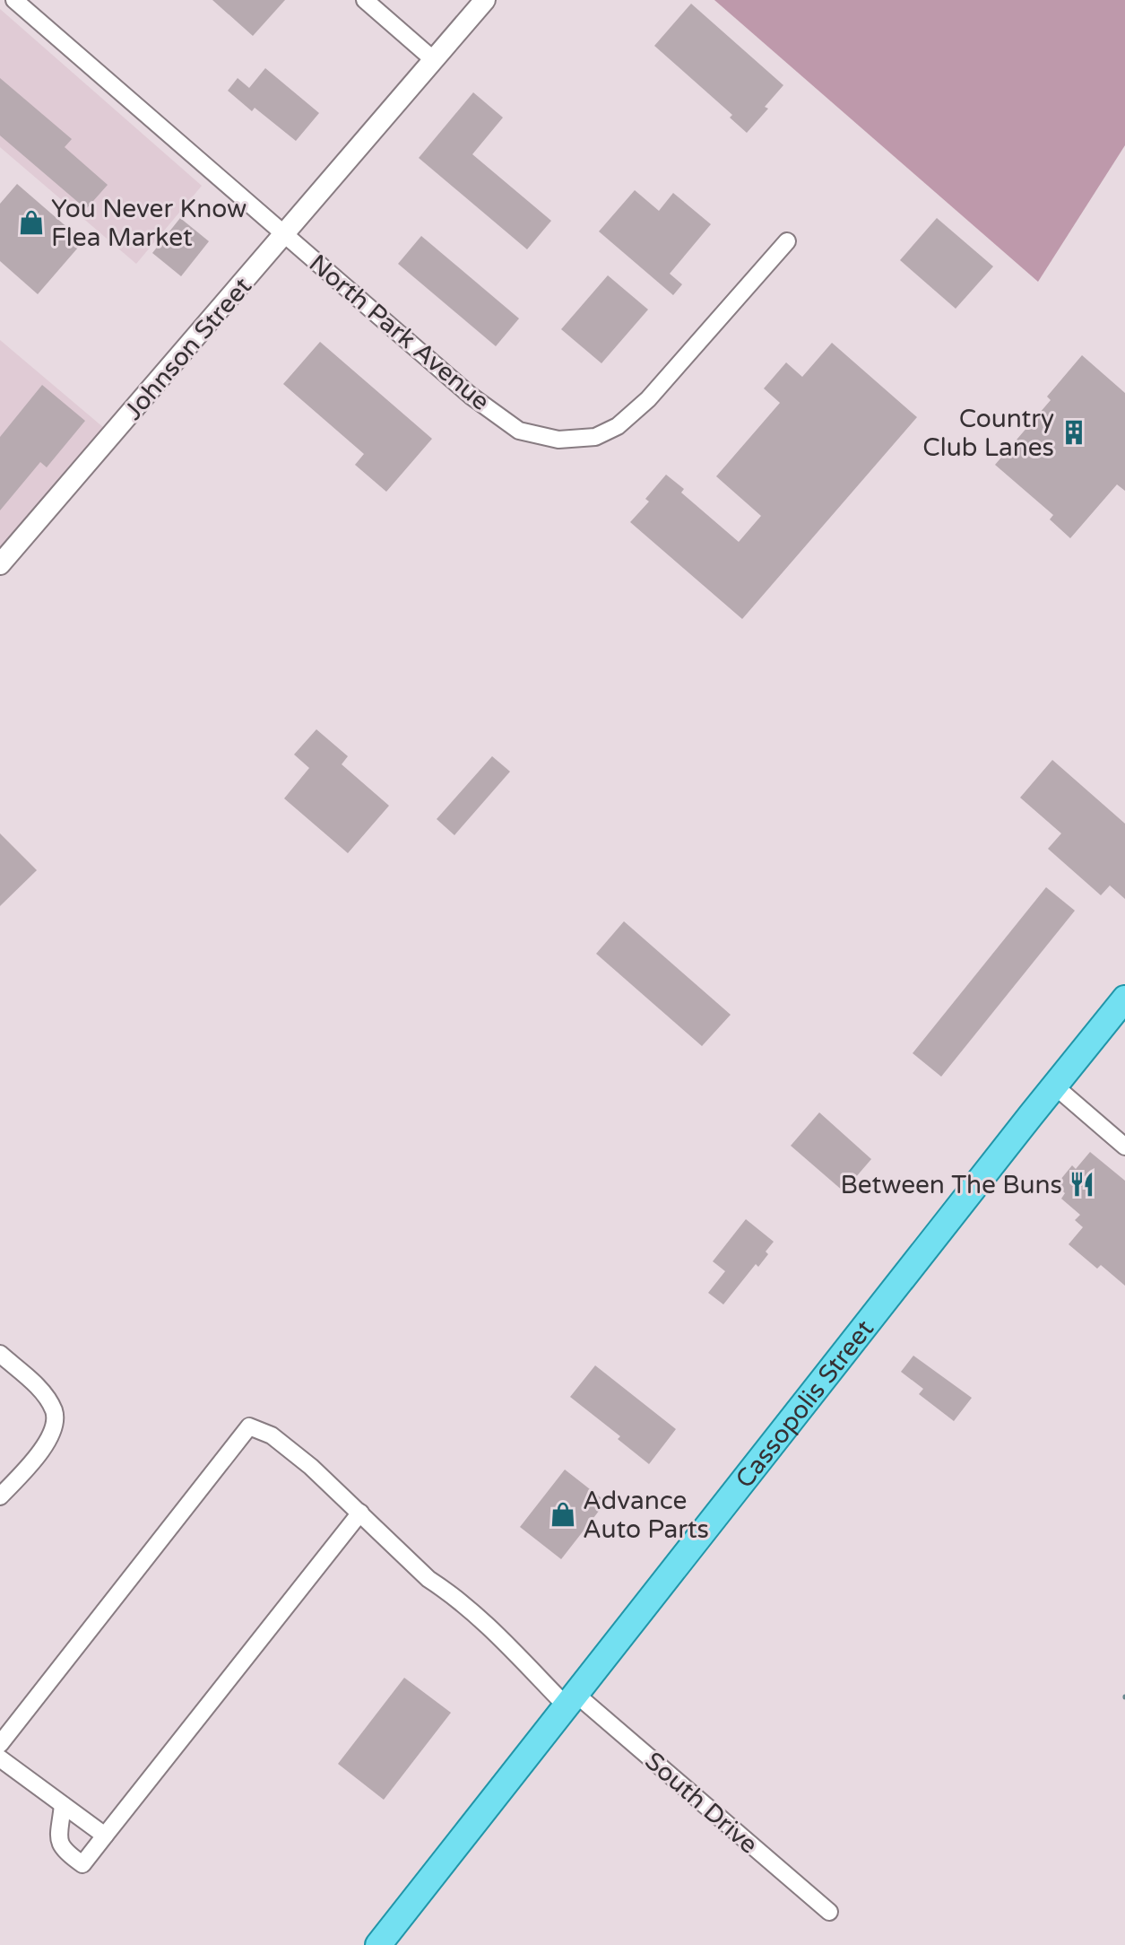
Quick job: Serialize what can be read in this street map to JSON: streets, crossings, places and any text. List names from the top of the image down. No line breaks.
{"streets":{"main road":["Cassopolis Street"],"street":["North Park Avenue","Johnson Street","South Drive"]},"crossings":[["North Park Avenue","Johnson Street"],["Cassopolis Street","South Drive"]],"places":{"shop":["You Never Know Flea Market","Advance Auto Parts"],"building":["Country Club Lanes"],"restaurant":["Between The Buns"]}}
